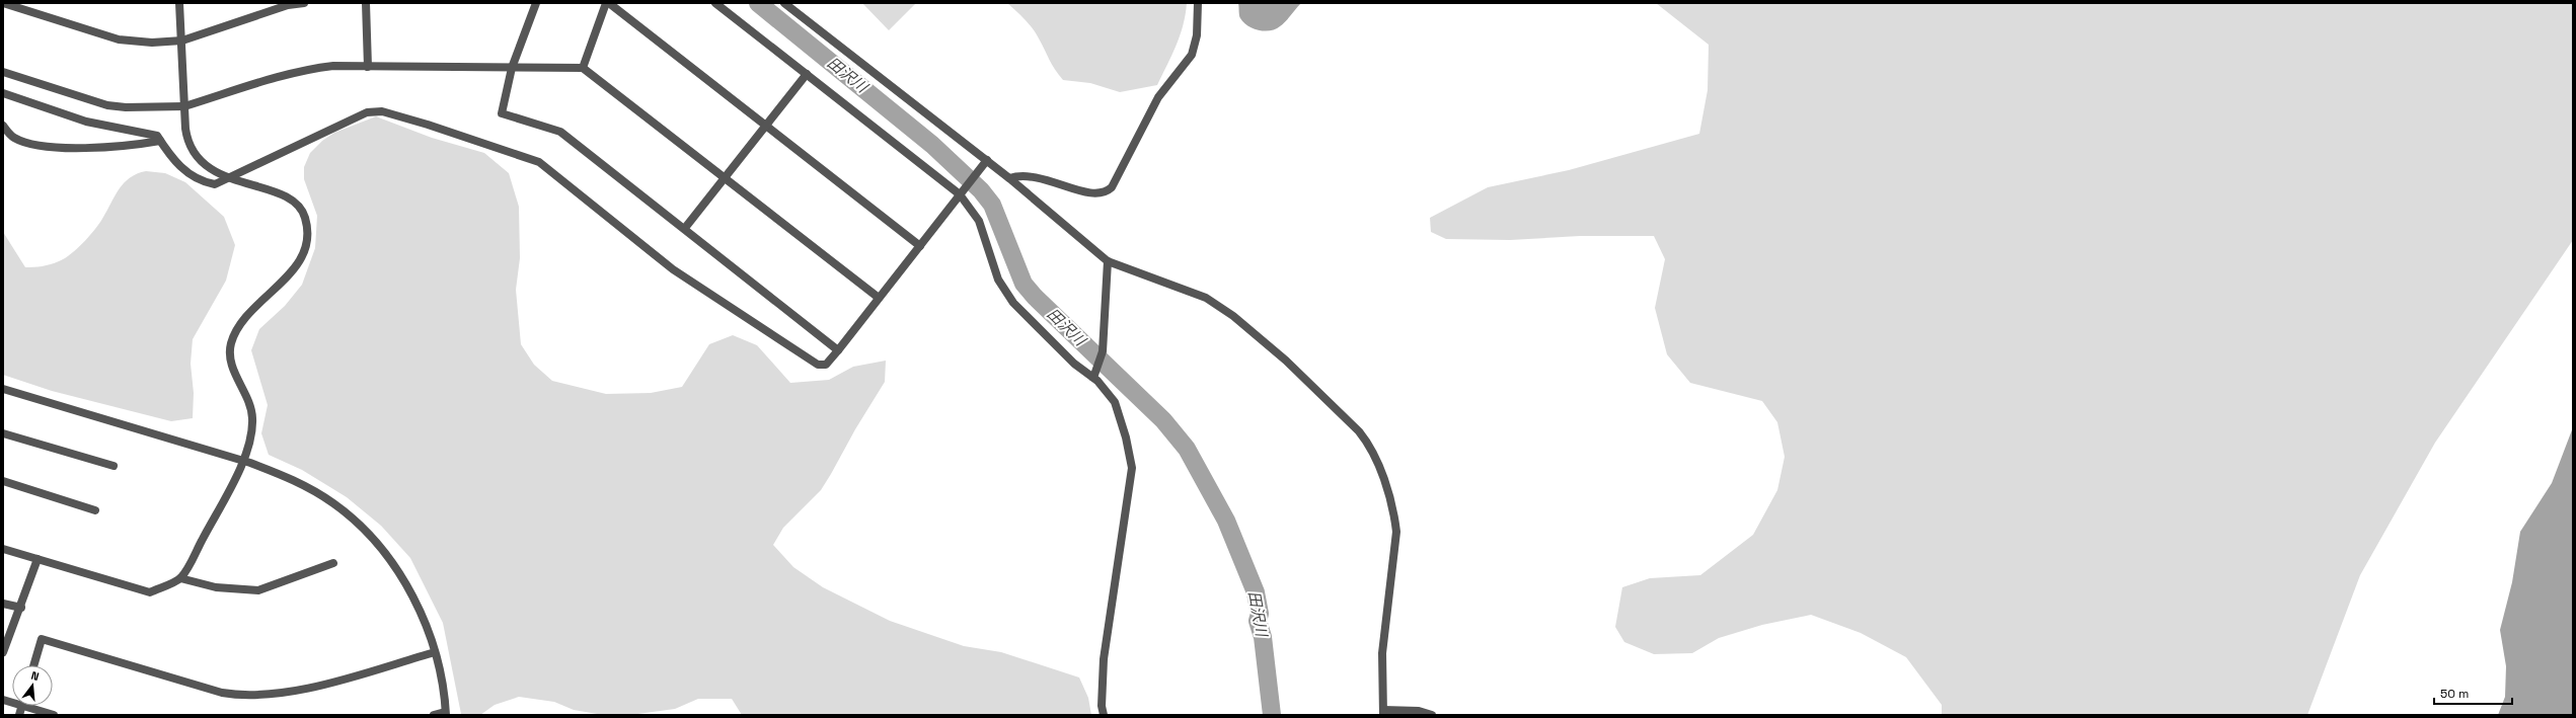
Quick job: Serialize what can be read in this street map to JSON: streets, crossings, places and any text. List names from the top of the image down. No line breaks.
{"water":["田沢川"],"scale_bar":"50 m","north":"top"}
